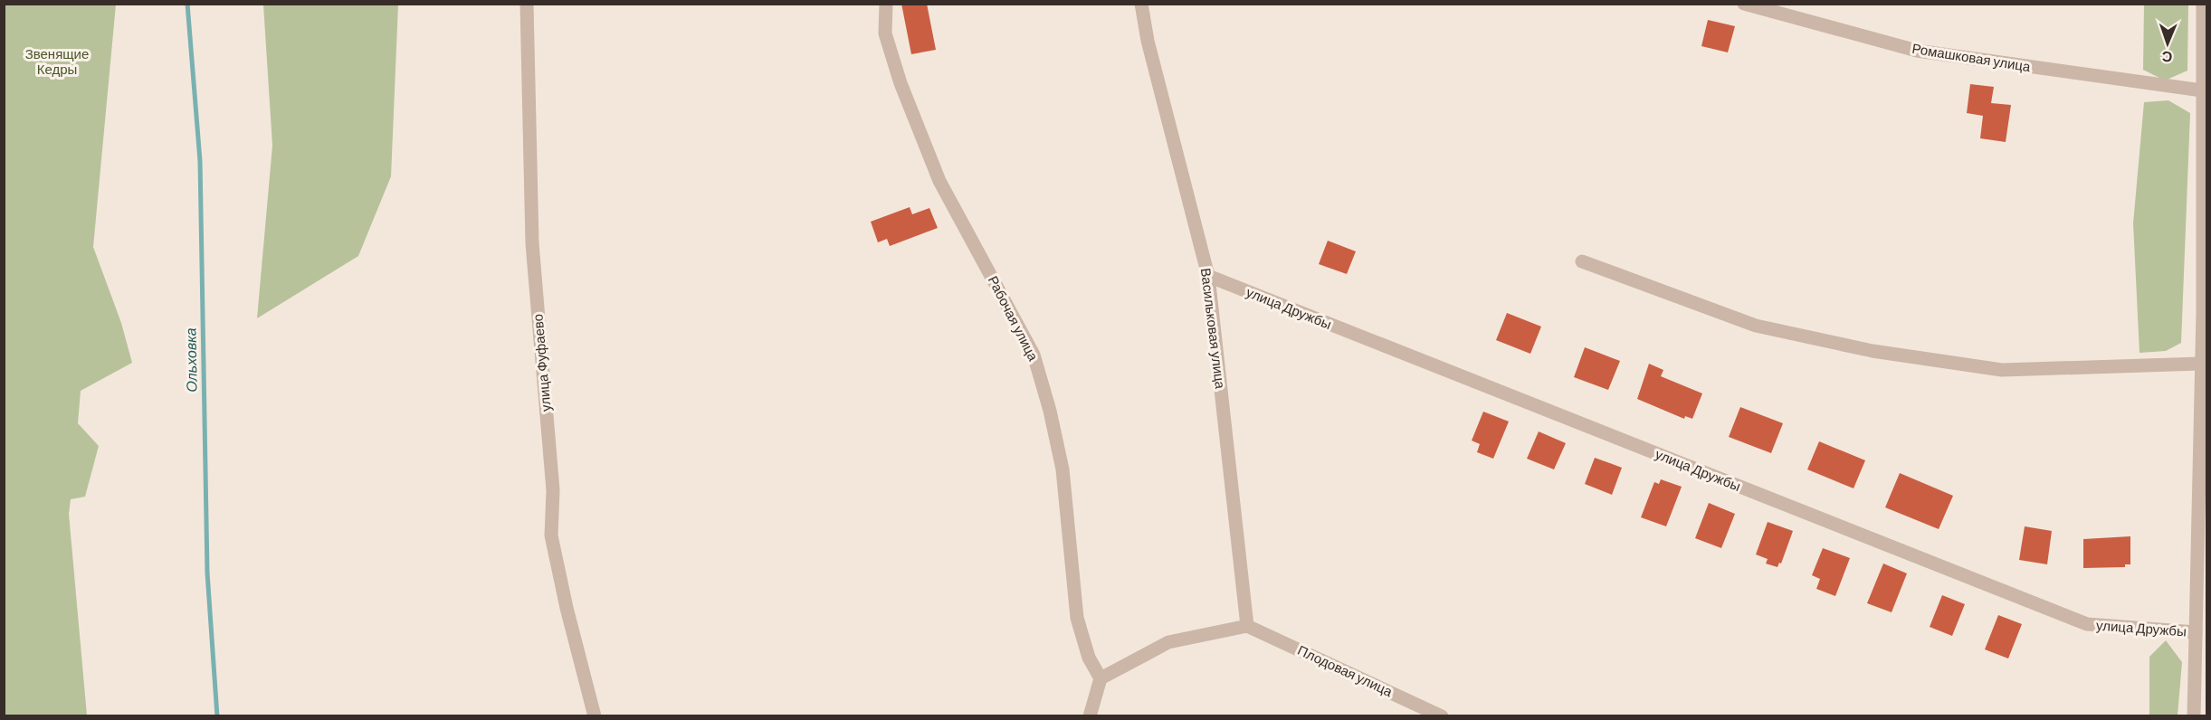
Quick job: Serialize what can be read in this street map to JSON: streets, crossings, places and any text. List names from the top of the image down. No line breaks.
{"streets":{"street":["Ромашковая улица","улица Дружбы","Рабочая улица","Васильковая улица","улица Фуфаево","Плодовая улица"]},"crossings":[["улица Дружбы","Васильковая улица"],["Васильковая улица","Плодовая улица"]],"water":["Ольховка"],"parks":["Звенящие Кедры"],"north":"bottom"}
